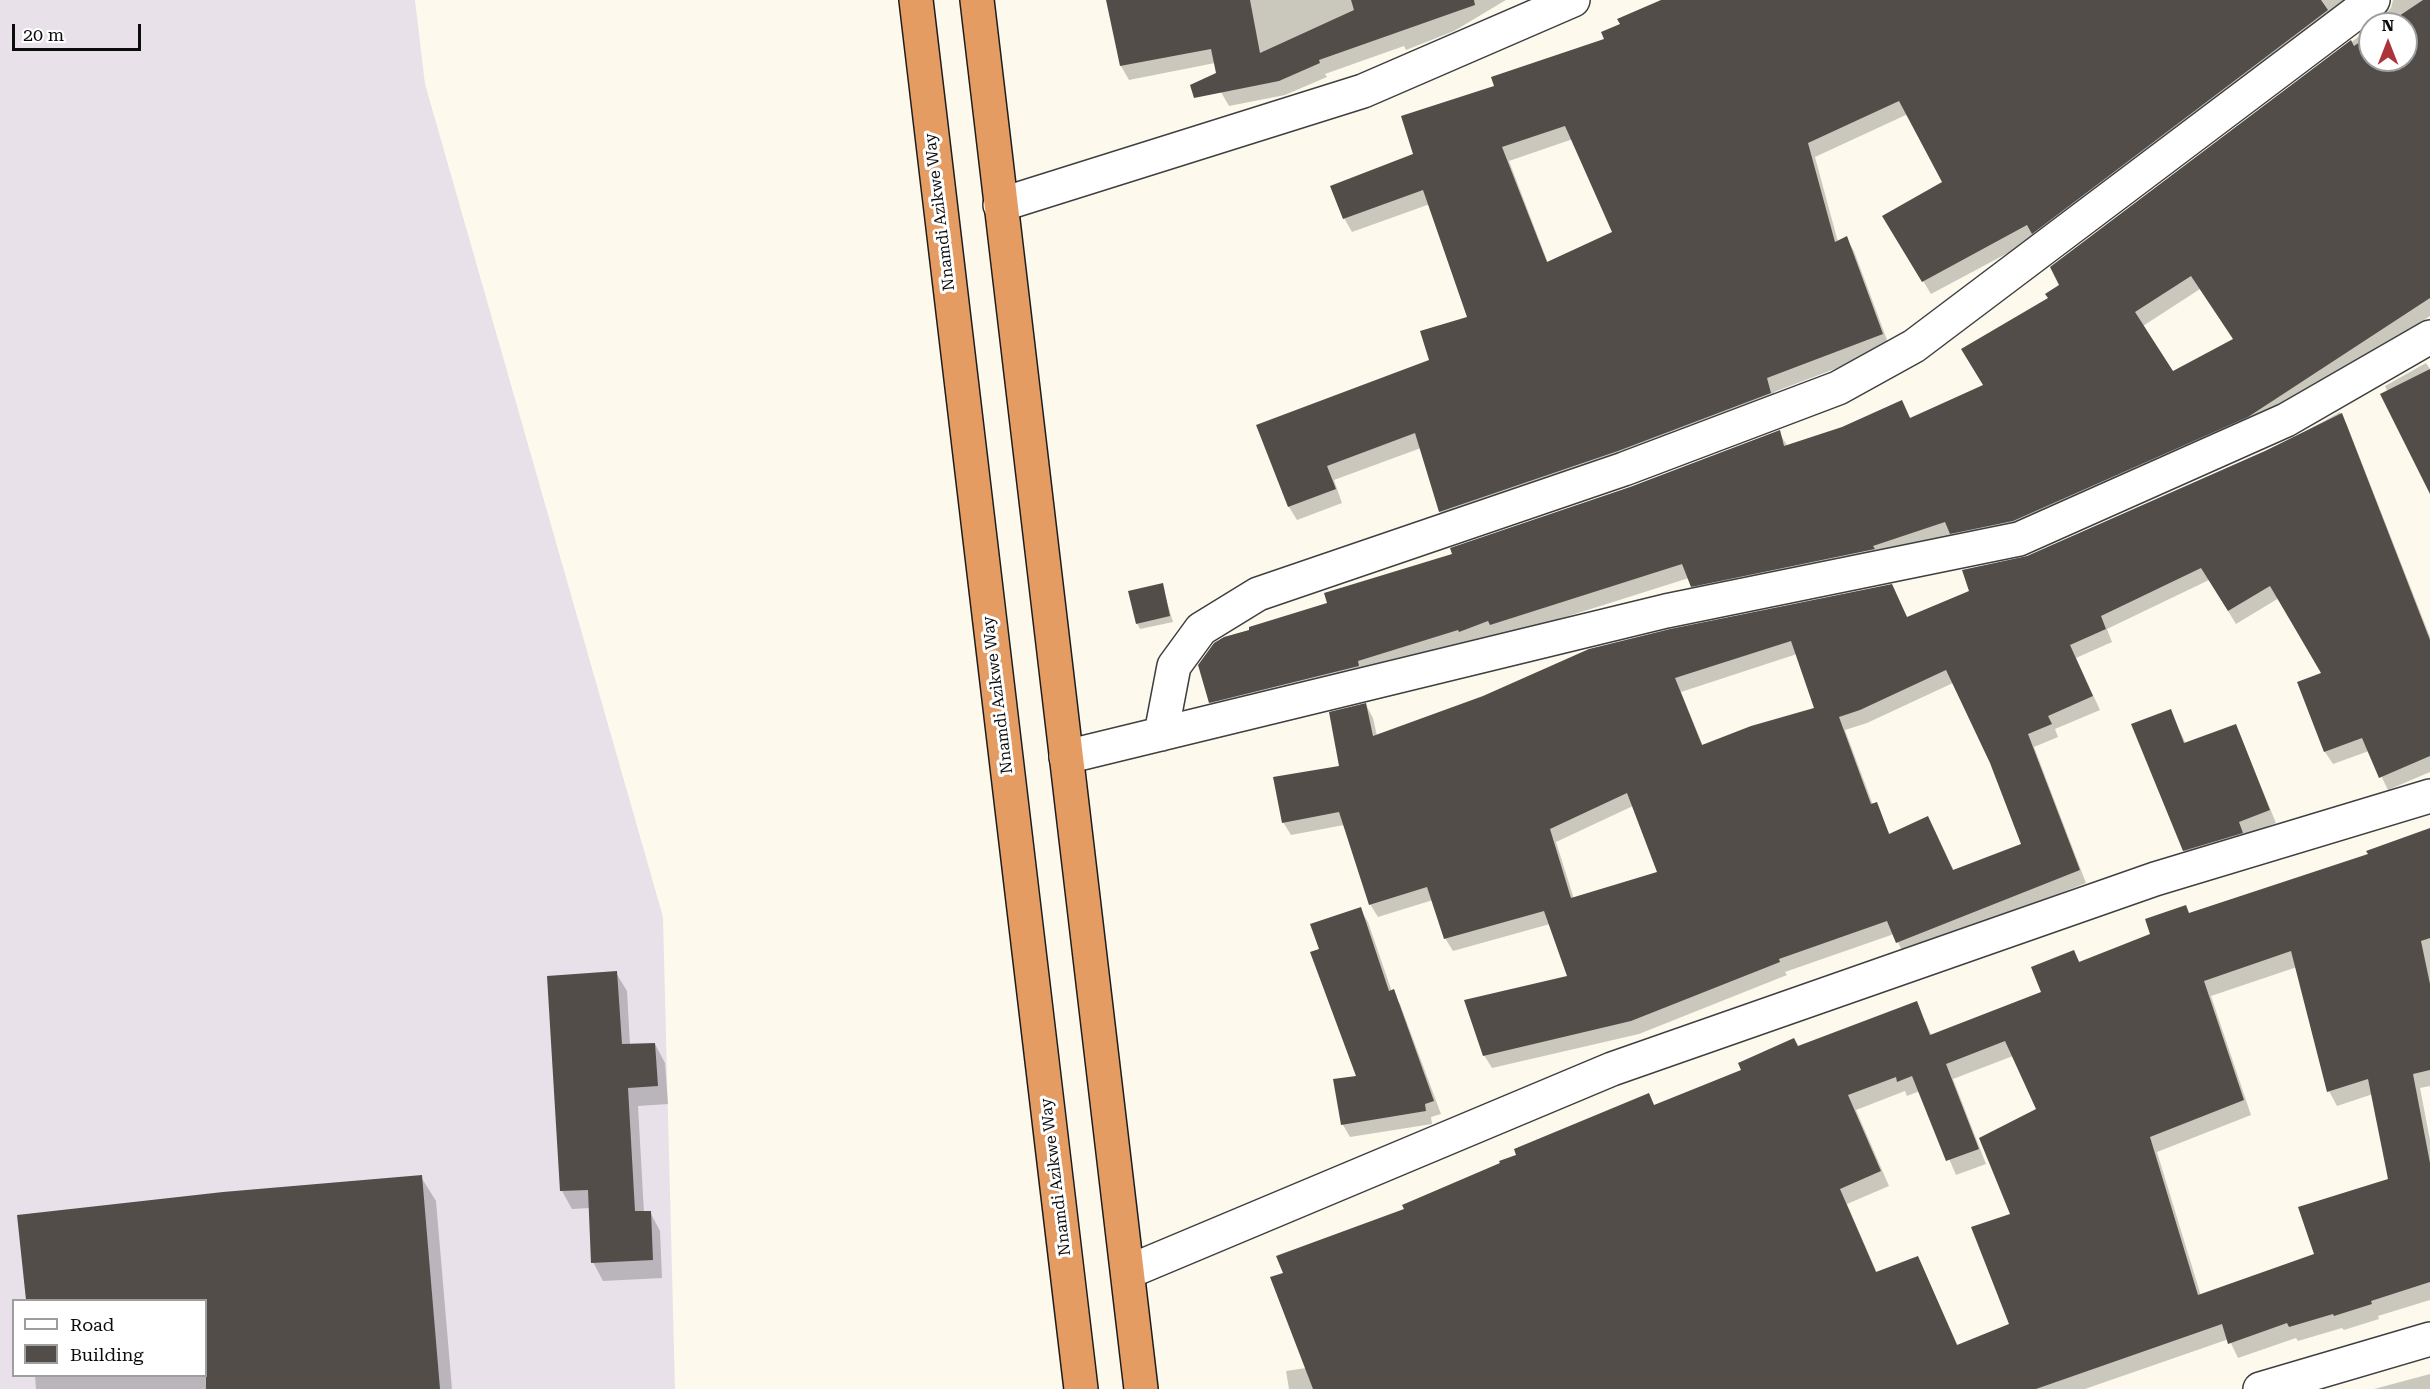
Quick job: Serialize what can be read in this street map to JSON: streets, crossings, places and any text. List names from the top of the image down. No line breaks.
{"streets":{"highway":["Nnamdi Azikwe Way"]},"legend":["Road","Building"],"scale_bar":"20 m","north":"top"}
